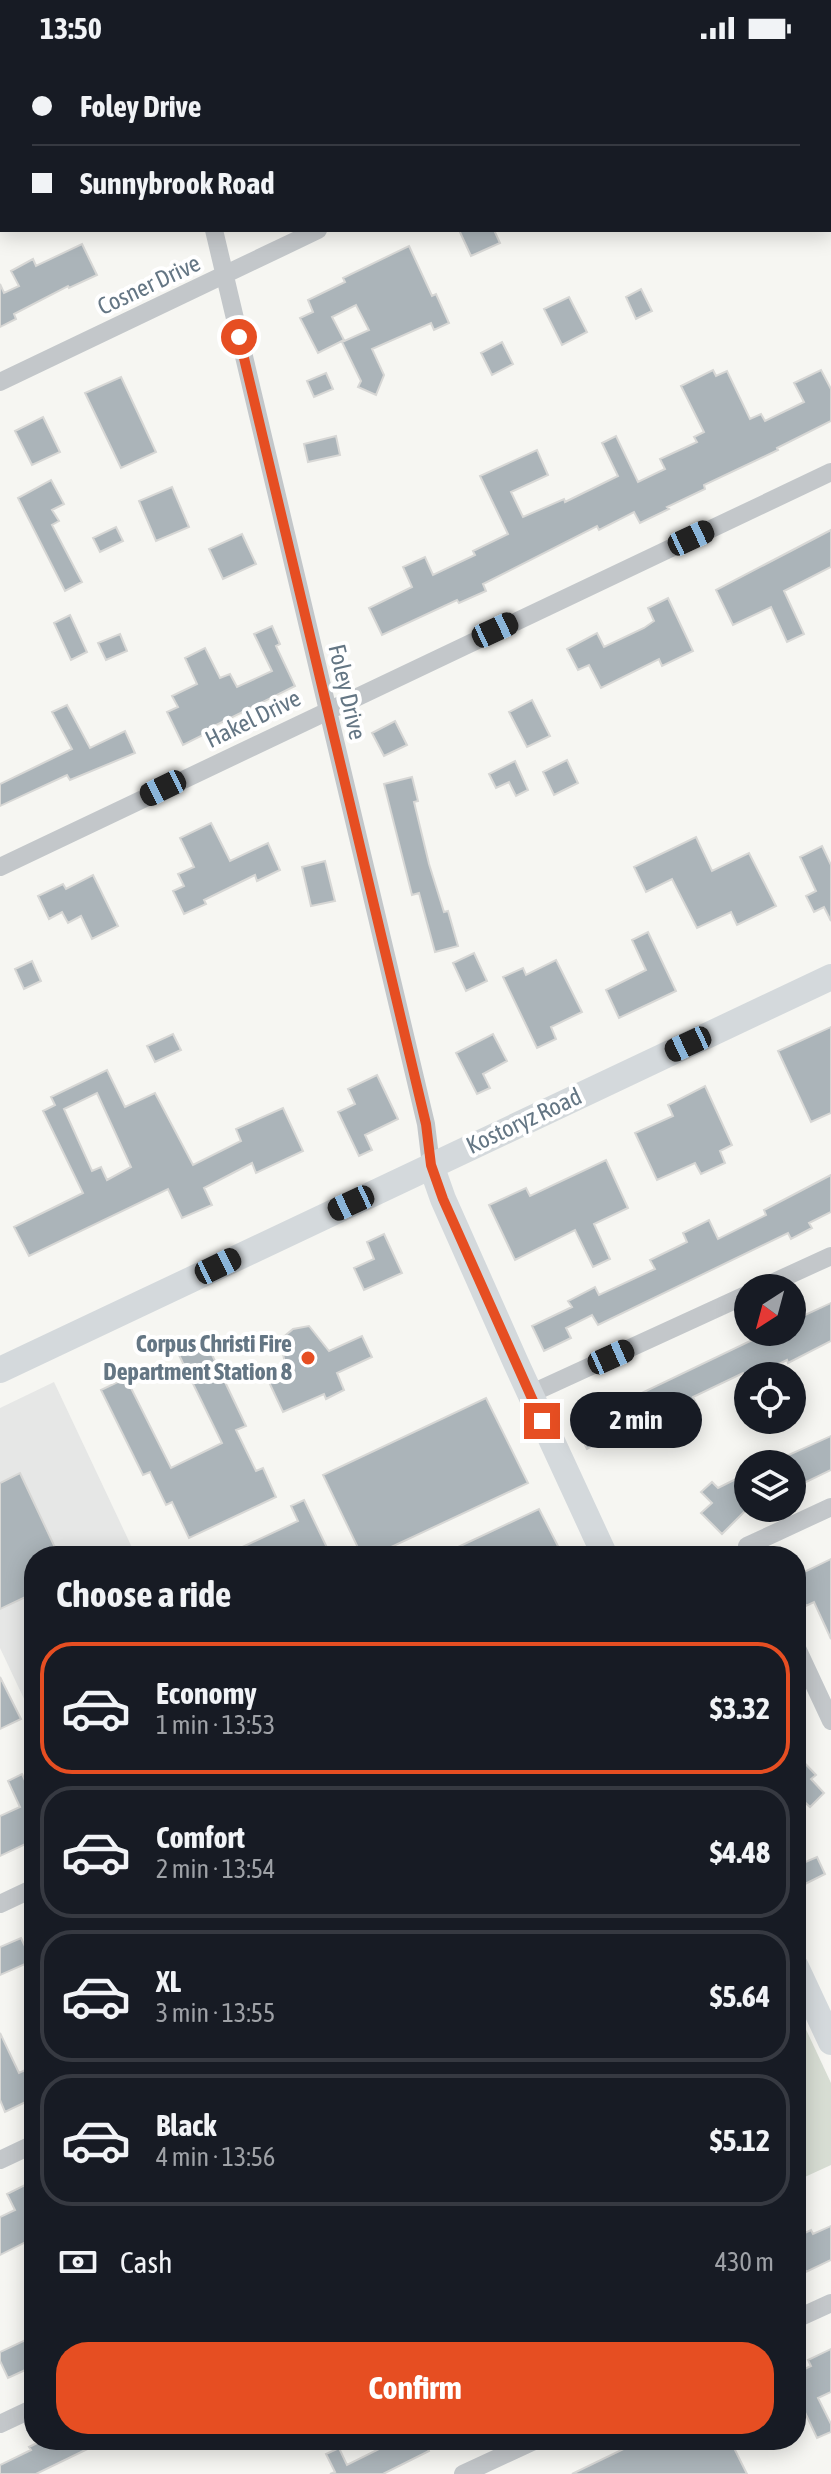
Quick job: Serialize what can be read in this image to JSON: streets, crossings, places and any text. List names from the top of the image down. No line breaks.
{"streets":{"main road":["Kostoryz Road"],"street":["Cosner Drive","Foley Drive","Hakel Drive"]},"crossings":[["Cosner Drive","Foley Drive"],["Foley Drive","Hakel Drive"],["Foley Drive","Kostoryz Road"]],"places":["Corpus Christi Fire Department Station 8"],"north":"bottom left","page":{"status":"13:50","banner":["Foley Drive","Sunnybrook Road"],"bubble":"2 min","heading":"Choose a ride","list":[{"name":"Economy","note":"1 min · 13:53","value":"$3.32"},{"name":"Comfort","note":"2 min · 13:54","value":"$4.48"},{"name":"XL","note":"3 min · 13:55","value":"$5.64"},{"name":"Black","note":"4 min · 13:56","value":"$5.12"}],"pay":["Cash","430 m"],"buttons":"Confirm"}}
